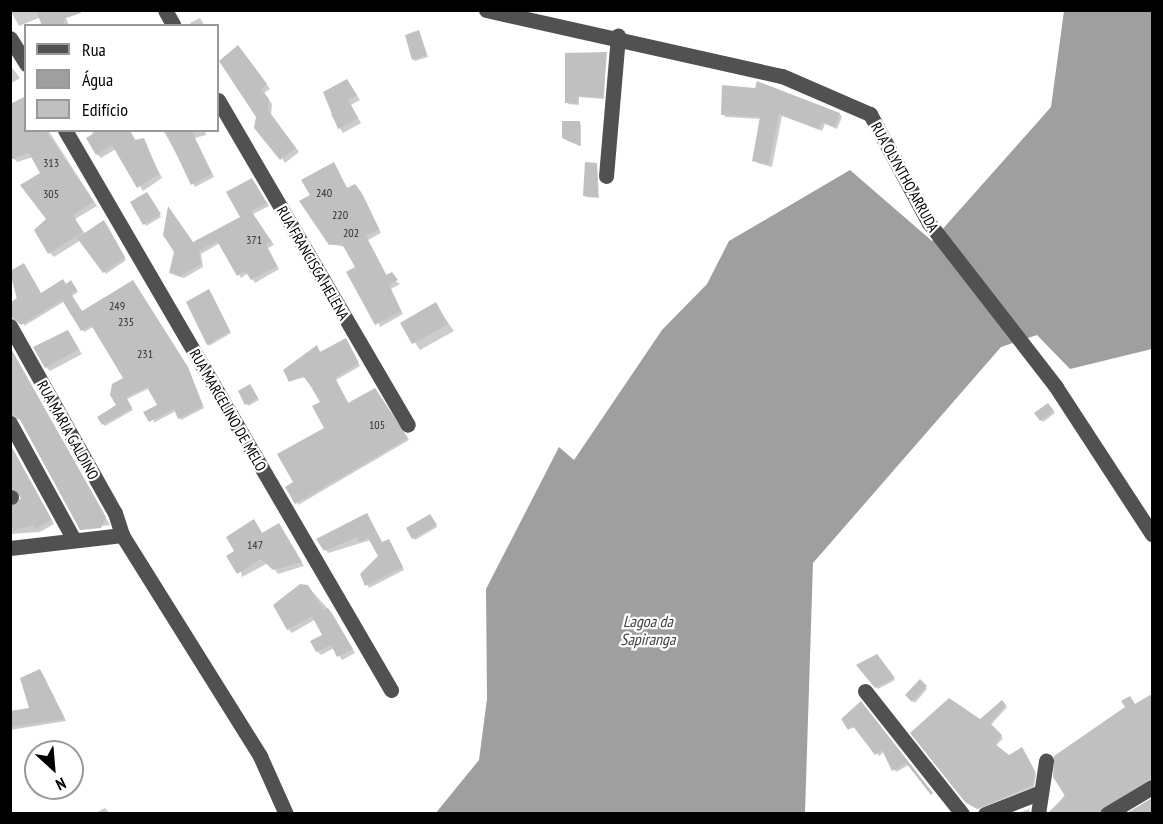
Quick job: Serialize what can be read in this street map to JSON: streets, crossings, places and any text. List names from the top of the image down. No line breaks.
{"streets":{"street":["RUA OLYNTHO ARRUDA","RUA FRANCISCA HELENA","RUA MARCELINO DE MELO","RUA MARIA GALDINO"]},"water":["Lagoa da Sapiranga"],"house_numbers":["313","240","305","220","202","371","249","235","231","105","147"],"legend":["Rua","Água","Edifício"],"north":"bottom right"}
